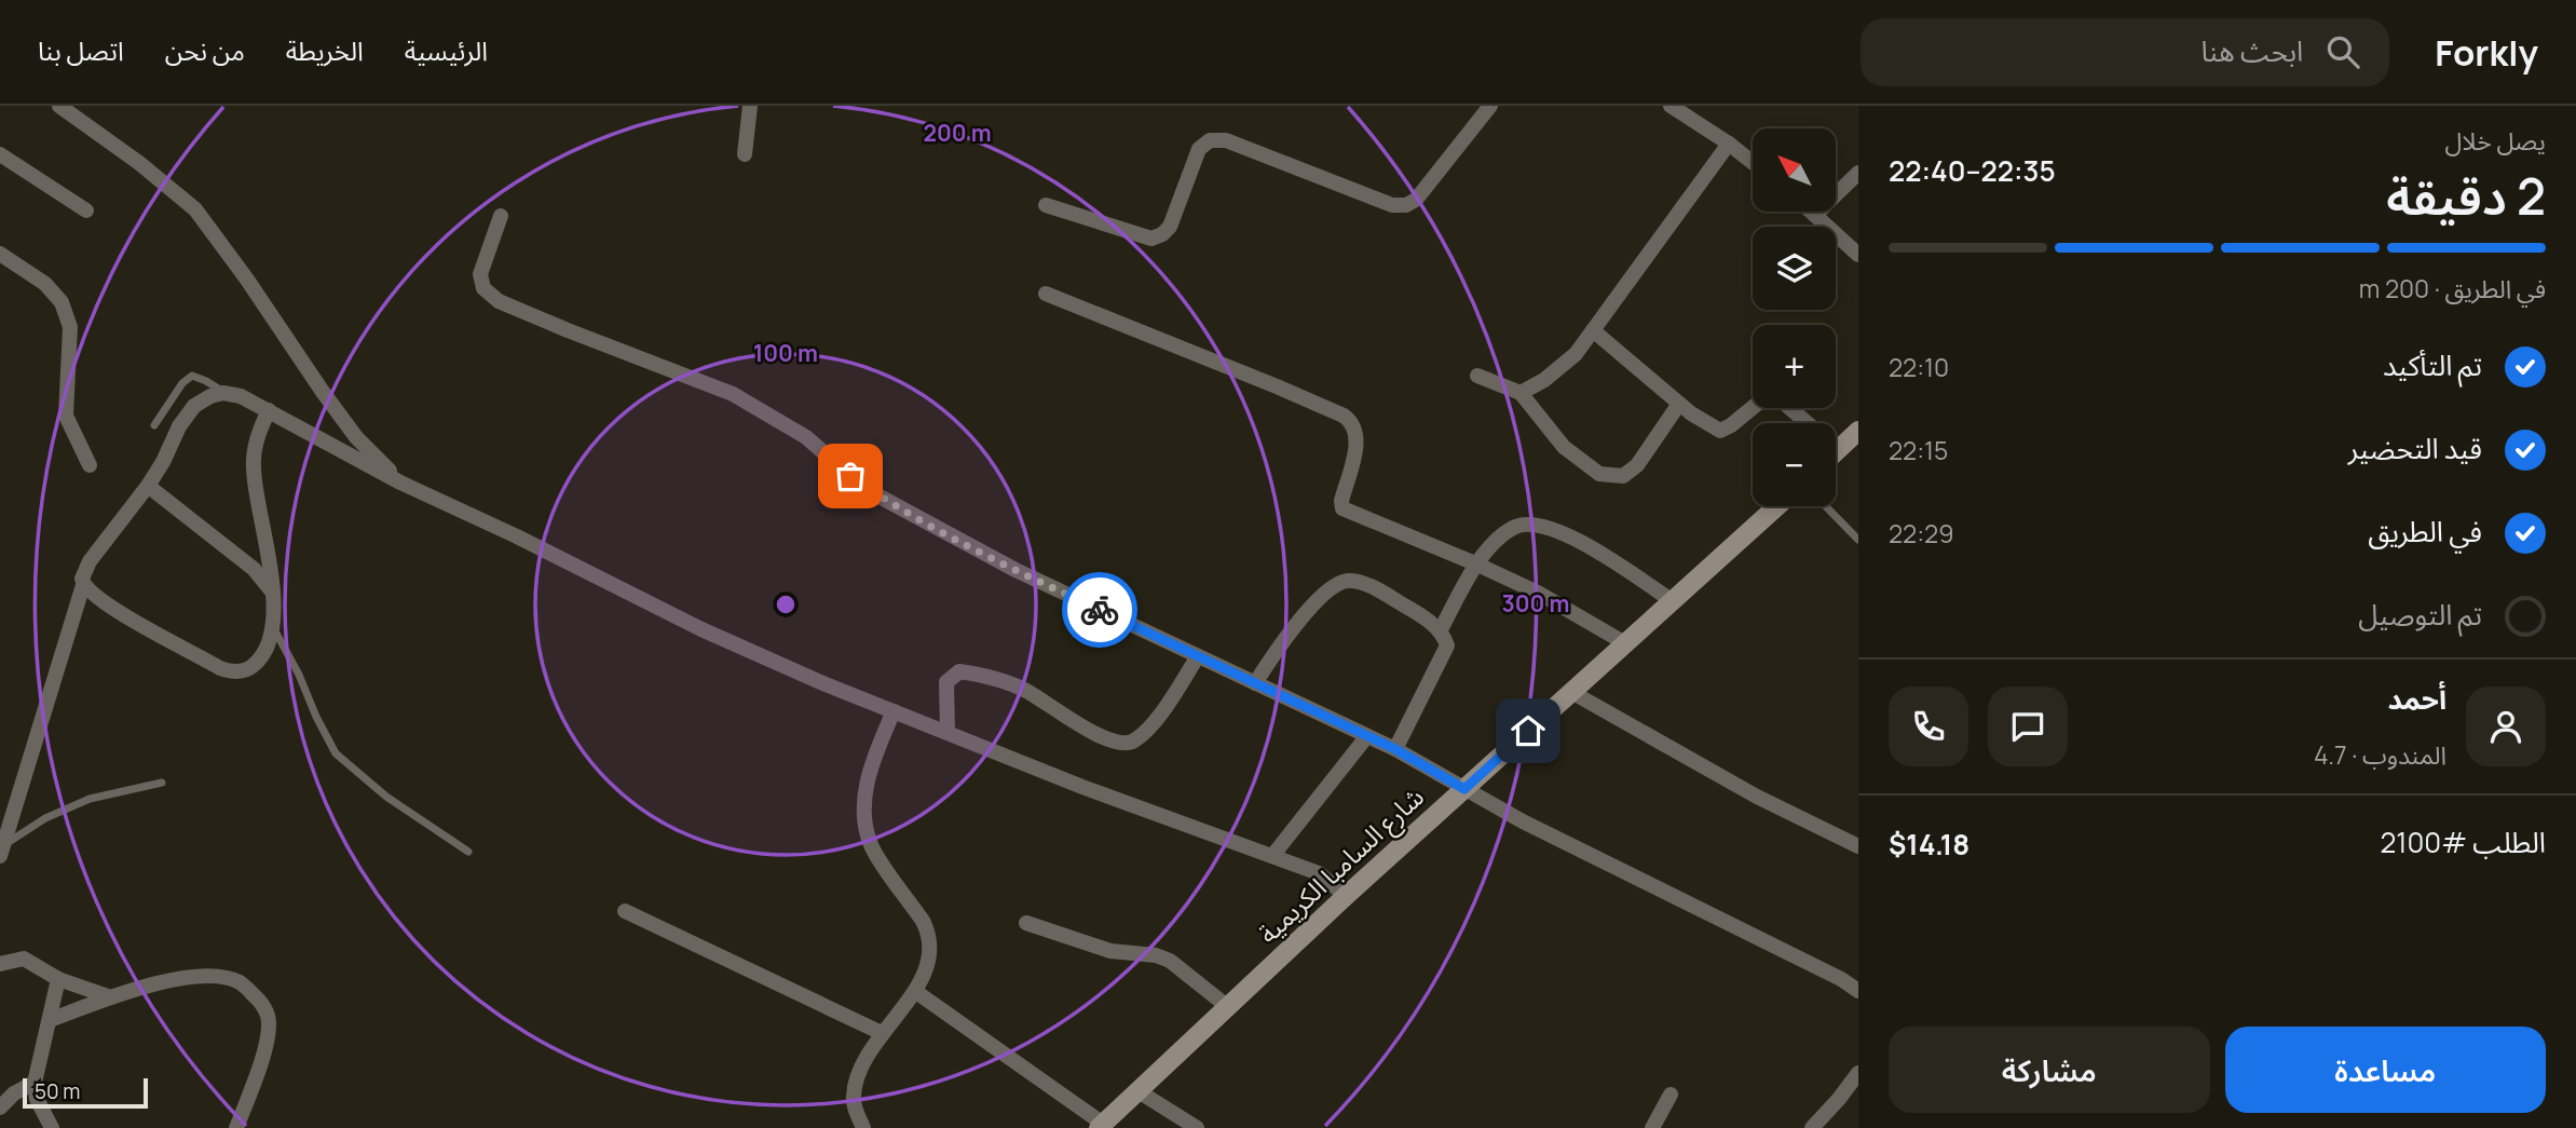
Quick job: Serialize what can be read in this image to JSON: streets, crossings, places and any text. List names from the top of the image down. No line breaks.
{"streets":{"main road":["شارع السامبا الكريمية"]},"scale_bar":"50 m","north":"top left","page":{"header":"Forkly","search":"ابحث هنا","nav":["الرئيسية","الخريطة","من نحن","اتصل بنا"],"heading":["2 دقيقة","يصل خلال","22:35–22:40"],"panel":["أحمد","المندوب · 4.7","الطلب #2100","$14.18"],"map_buttons":["+","−"],"bar":"في الطريق · 200 m","list":[["تم التأكيد","22:10"],["قيد التحضير","22:15"],["في الطريق","22:29"],"تم التوصيل"],"buttons":["مساعدة","مشاركة"],"scale":"50 m"},"rings":["200 m","100 m","300 m"]}
